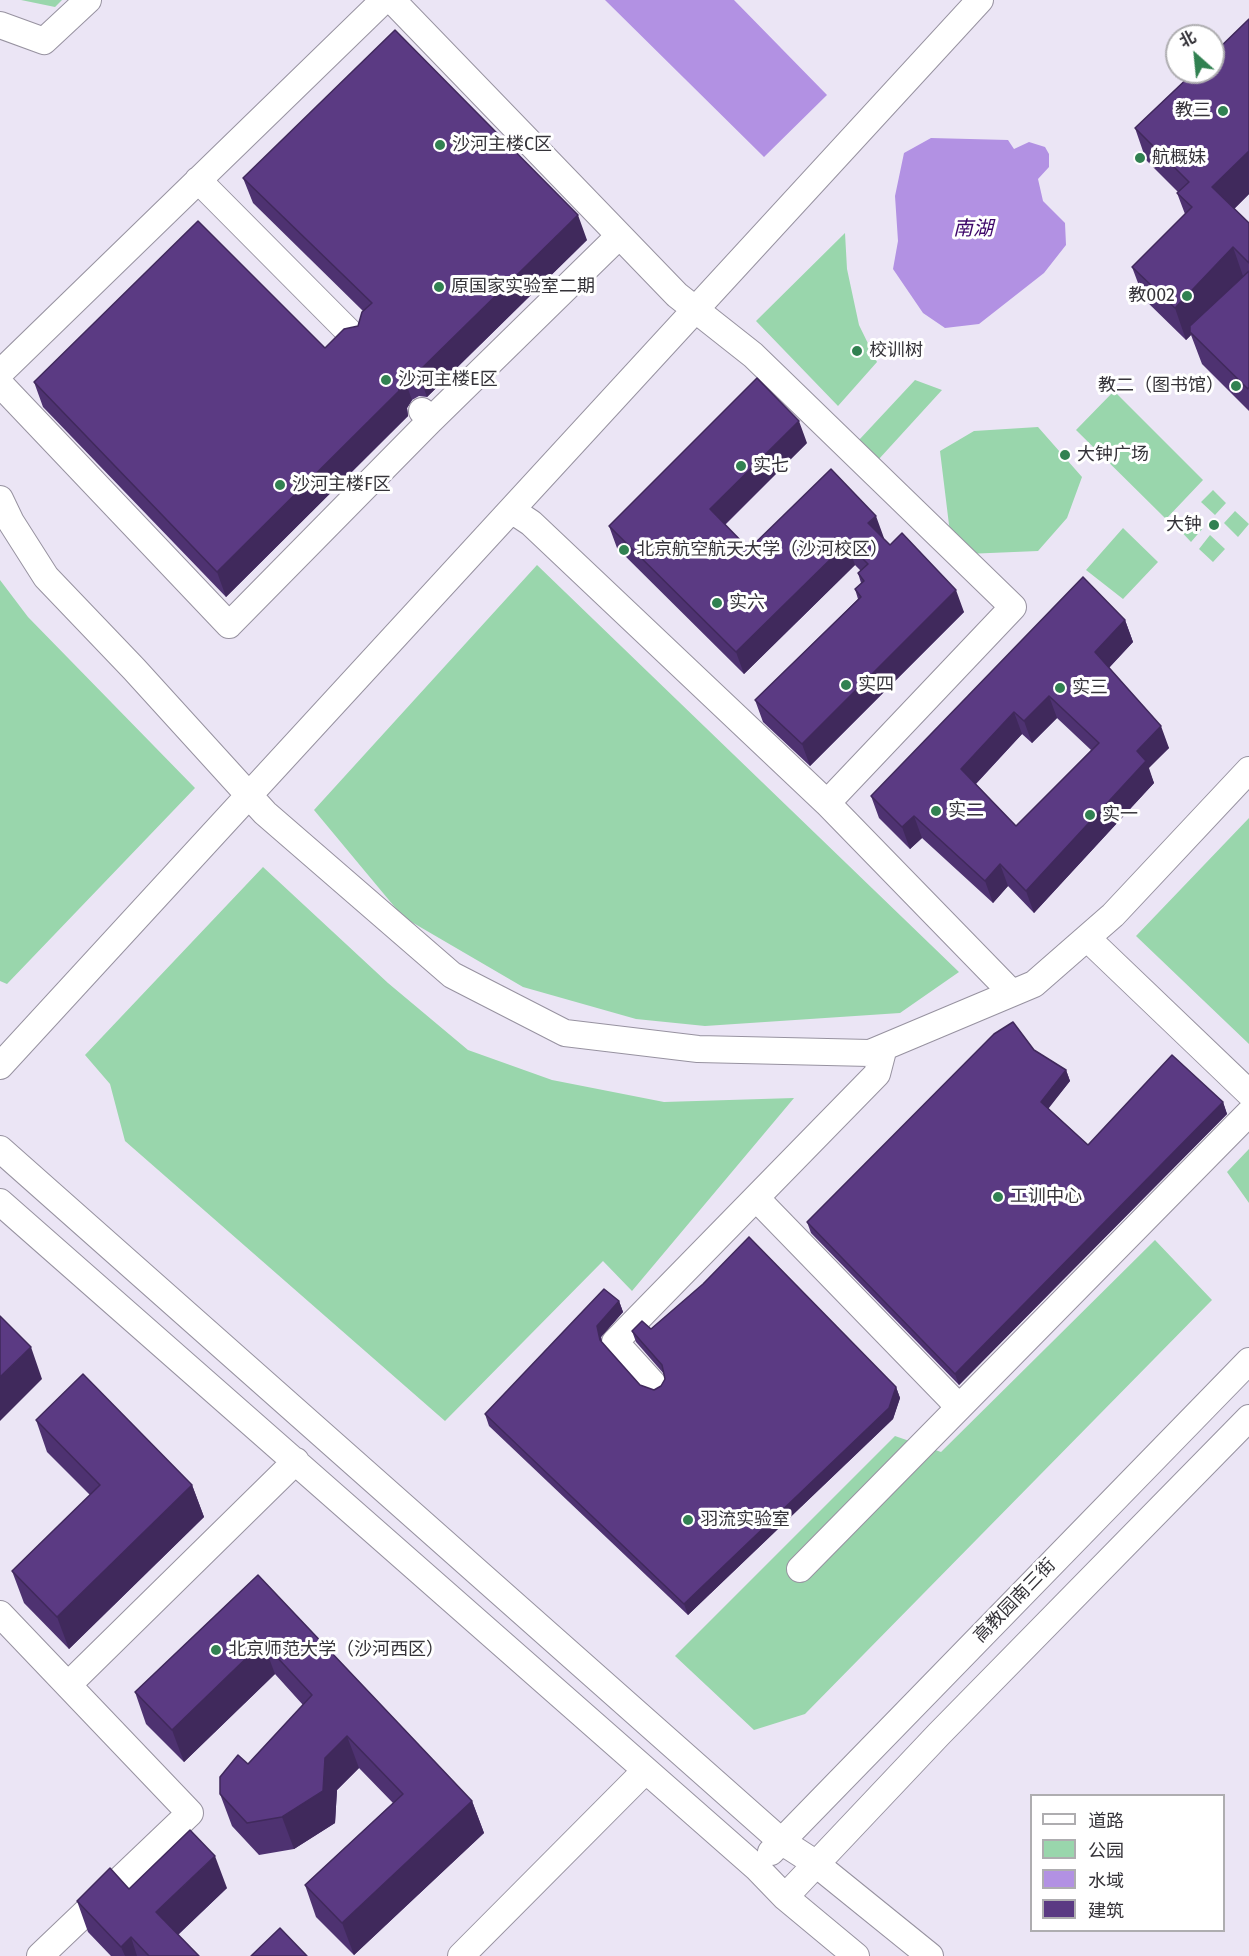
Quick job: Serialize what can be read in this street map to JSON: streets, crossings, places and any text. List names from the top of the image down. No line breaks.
{"streets":{"street":["高教园南三街"]},"water":["南湖"],"places":["教三","沙河主楼C区","航概妹","原国家实验室二期","教002","校训树","沙河主楼E区","教二（图书馆）","大钟广场","实七","沙河主楼F区","大钟","北京航空航天大学（沙河校区）","实六","实四","实三","实二","实一","工训中心","羽流实验室","北京师范大学（沙河西区）"],"legend":["道路","公园","水域","建筑"],"north":"top left"}
